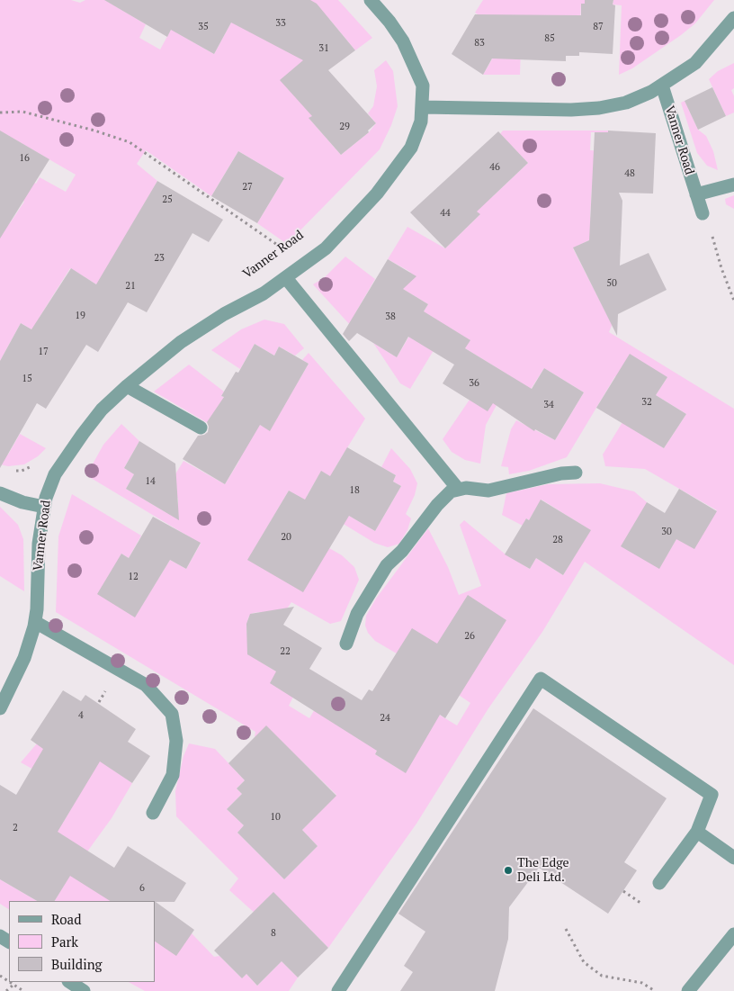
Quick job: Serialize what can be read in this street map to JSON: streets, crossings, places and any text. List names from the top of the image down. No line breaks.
{"streets":{"street":["Vanner Road"]},"places":["The Edge Deli Ltd."],"house_numbers":["33","35","87","85","83","31","29","16","46","48","27","25","44","23","50","21","19","38","17","15","36","32","34","14","18","30","20","28","12","26","22","4","24","10","2","6","8"],"legend":["Road","Park","Building"]}
